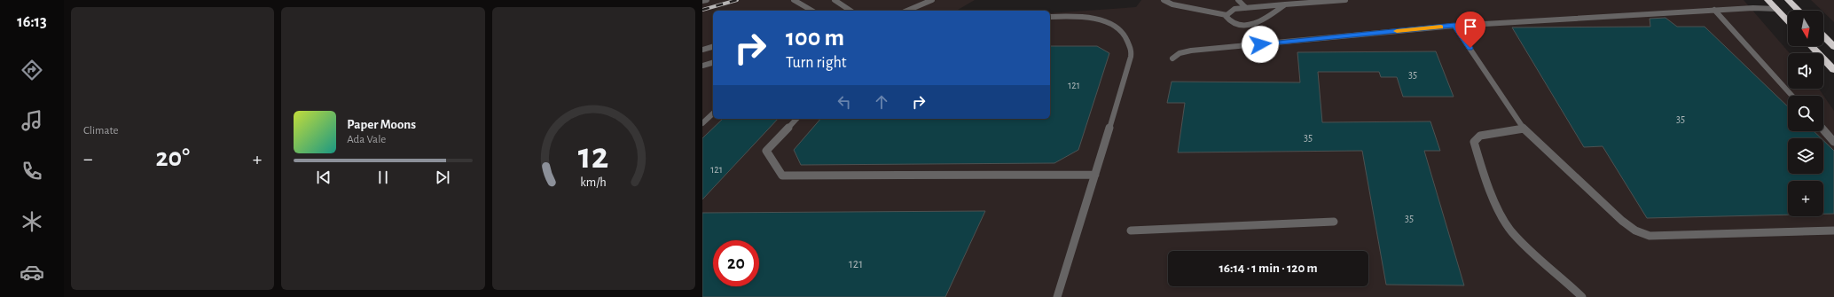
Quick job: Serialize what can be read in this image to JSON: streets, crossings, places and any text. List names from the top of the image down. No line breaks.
{"house_numbers":["35","121","35","35","121","35","121"],"north":"bottom","page":{"tabs":"16:13","tile":"Climate","map_buttons":"+","turn":["100 m","Turn right"],"song":["Paper Moons","Ada Vale"],"heat":["−","20°","+"],"limit":"20","trip":"16:14 · 1 min · 120 m","gauge":["12","km/h"]}}
